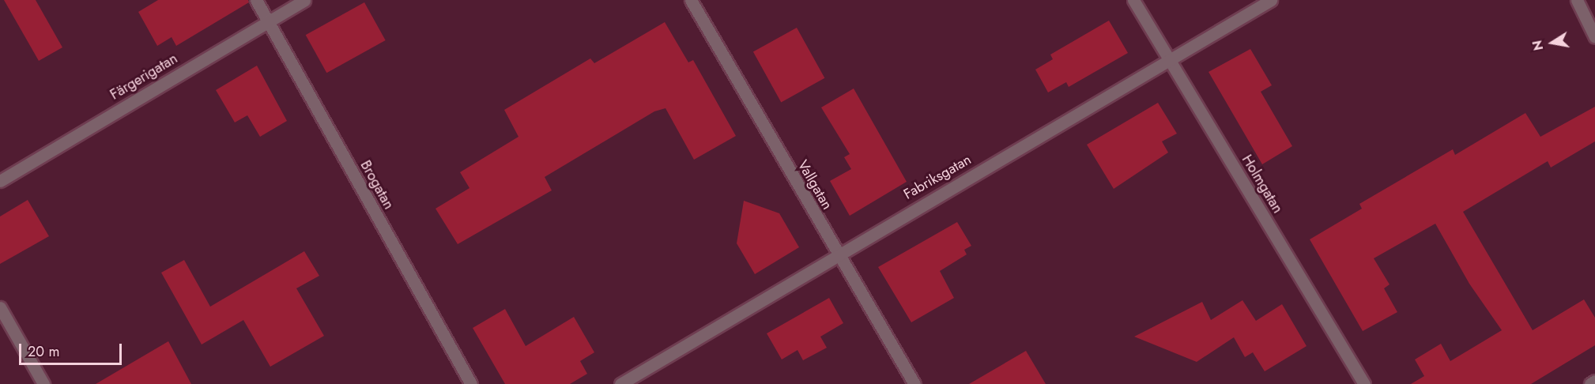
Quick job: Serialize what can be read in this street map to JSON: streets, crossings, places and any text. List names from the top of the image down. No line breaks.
{"streets":{"street":["Färgerigatan","Fabriksgatan","Holmgatan","Brogatan","Vallgatan"]},"crossings":[["Färgerigatan","Brogatan"],["Fabriksgatan","Holmgatan"],["Fabriksgatan","Vallgatan"]],"scale_bar":"20 m","north":"left"}
